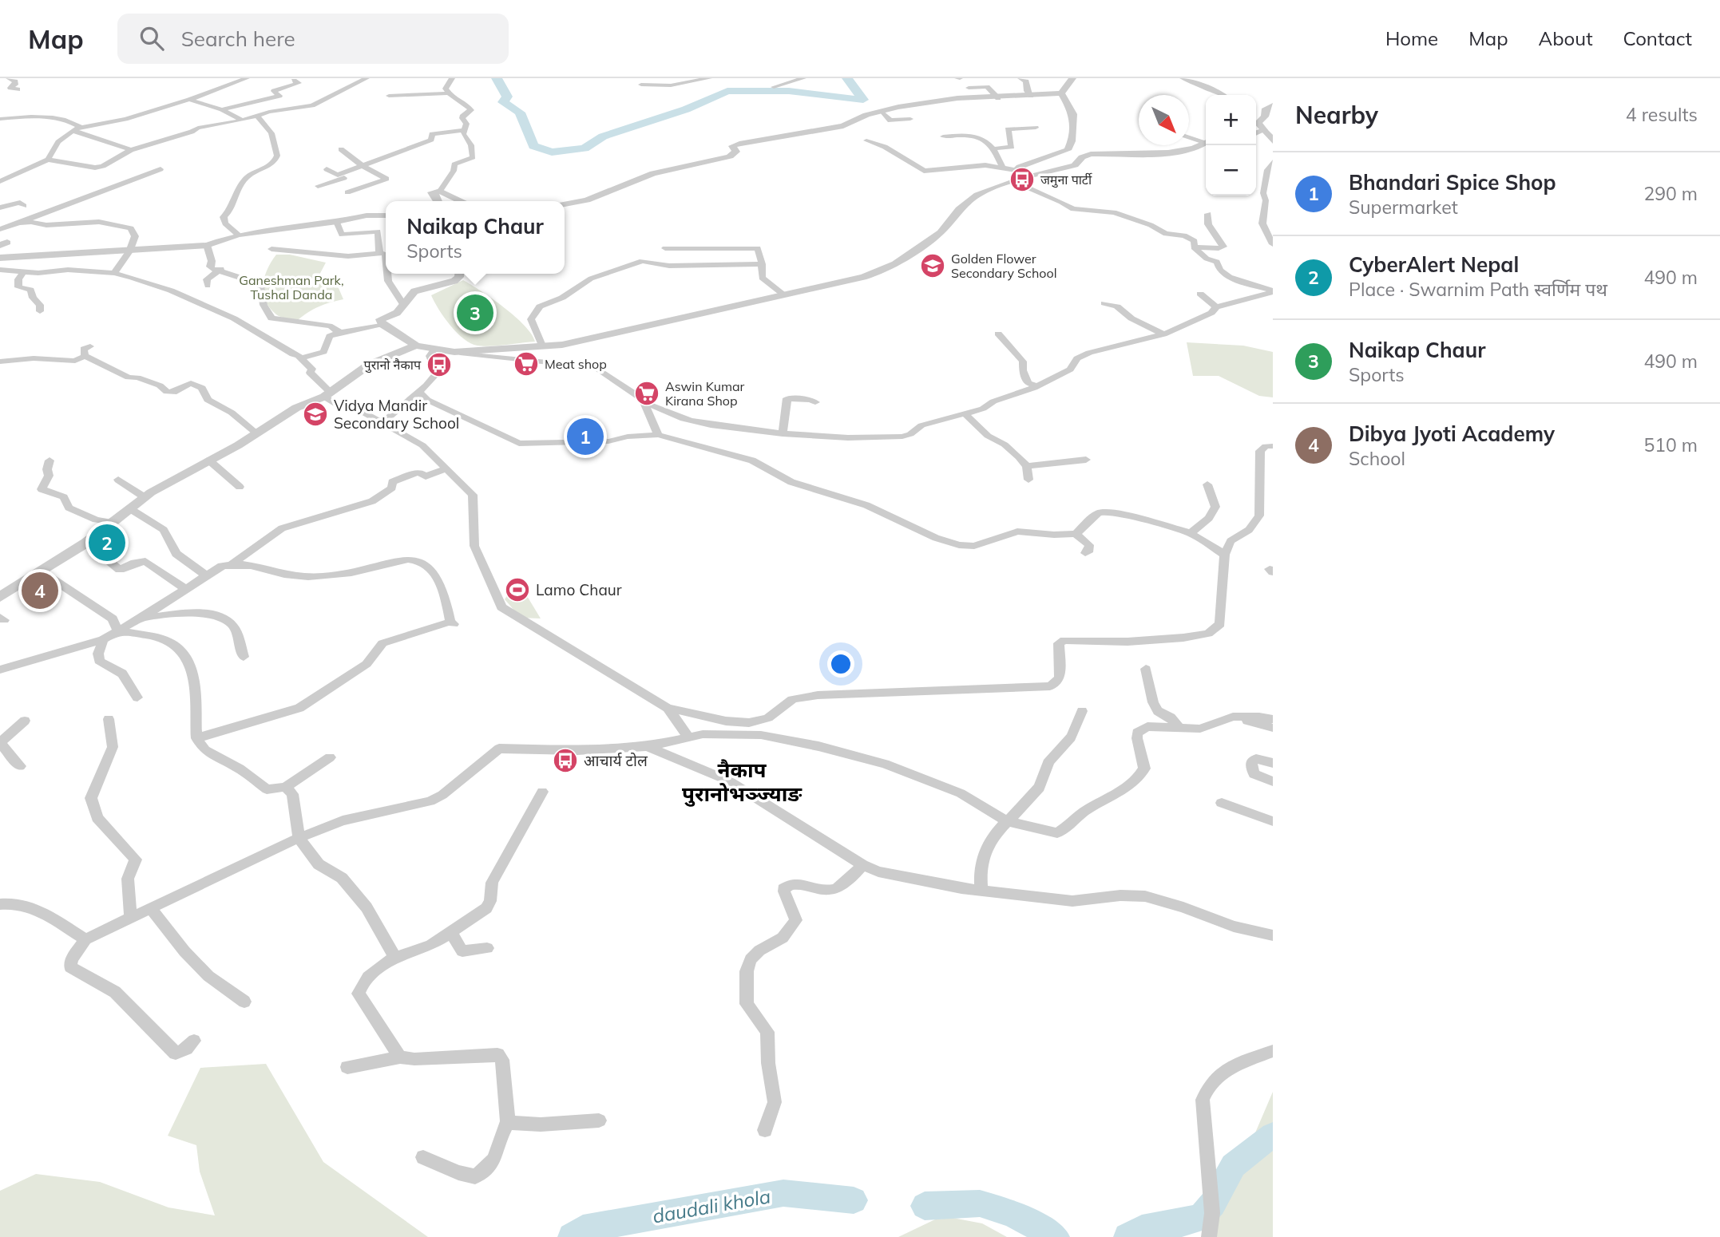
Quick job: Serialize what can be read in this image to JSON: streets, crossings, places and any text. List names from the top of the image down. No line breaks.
{"districts":["नैकाप पुरानोभञ्ज्याङ"],"water":["daudali khola"],"parks":["Ganeshman Park, Tushal Danda"],"places":{"bus stop":["जमुना पार्टी","पुरानो नैकाप","आचार्य टोल"],"school or university":["Golden Flower Secondary School","Vidya Mandir Secondary School"],"supermarket":["Meat shop","Aswin Kumar Kirana Shop"],"sports":["Lamo Chaur"]},"north":"bottom right","page":{"header":"Map","search":"Search here","nav":["Home","Map","About","Contact"],"heading":["Nearby","4 results"],"map_buttons":["+","−"],"list":[{"mark":"1","name":"Bhandari Spice Shop","note":"Supermarket","value":"290 m"},{"mark":"2","name":"CyberAlert Nepal","note":"Place · Swarnim Path स्वर्णिम पथ","value":"490 m"},{"mark":"3","name":"Naikap Chaur","note":"Sports","value":"490 m"},{"mark":"4","name":"Dibya Jyoti Academy","note":"School","value":"510 m"}],"popup":["Naikap Chaur","Sports"],"pins":["3","1","2","4"]}}
